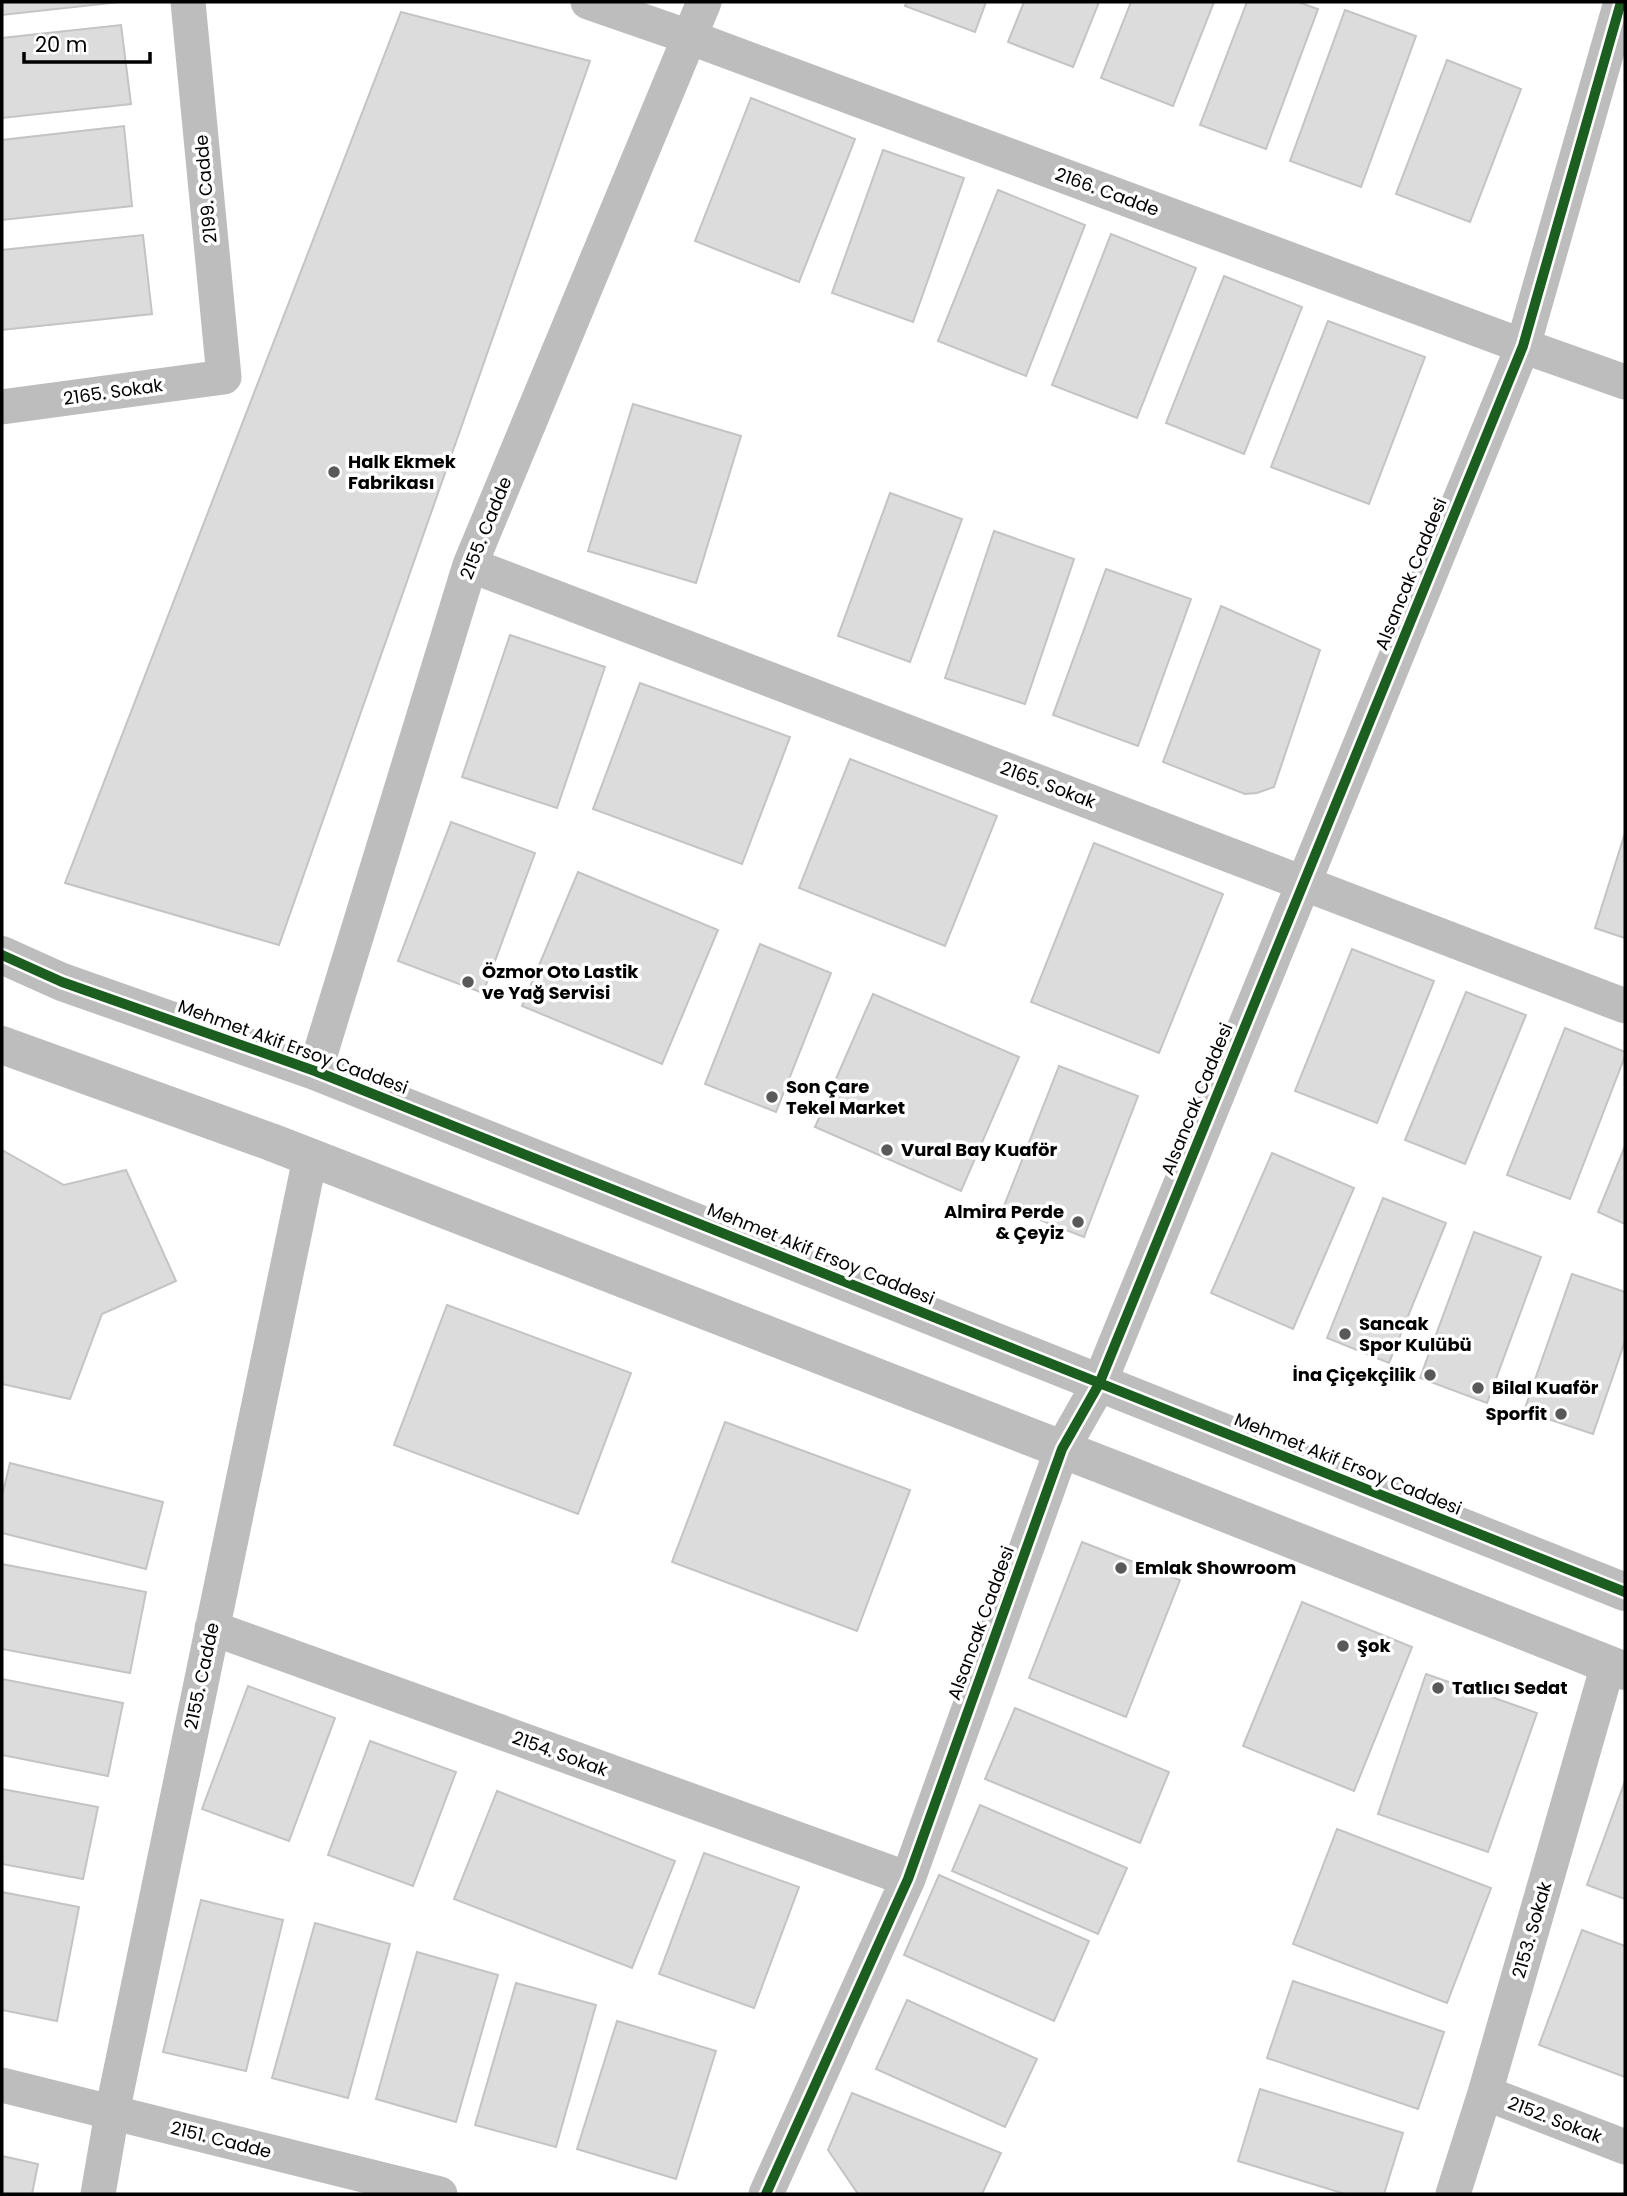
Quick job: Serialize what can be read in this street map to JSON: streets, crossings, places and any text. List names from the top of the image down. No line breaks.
{"streets":{"street":["2199. Cadde","2166. Cadde","2165. Sokak","2155. Cadde","Alsancak Caddesi","Mehmet Akif Ersoy Caddesi","2154. Sokak","2153. Sokak","2152. Sokak","2151. Cadde"]},"crossings":[["2199. Cadde","2165. Sokak"],["2166. Cadde","2155. Cadde"],["2166. Cadde","Alsancak Caddesi"],["2165. Sokak","2155. Cadde"],["2165. Sokak","Alsancak Caddesi"],["2155. Cadde","Mehmet Akif Ersoy Caddesi"],["2155. Cadde","2154. Sokak"],["2155. Cadde","2151. Cadde"],["Alsancak Caddesi","Mehmet Akif Ersoy Caddesi"],["Alsancak Caddesi","2154. Sokak"],["2153. Sokak","2152. Sokak"]],"places":["Halk Ekmek Fabrikası","Özmor Oto Lastik ve Yağ Servisi","Son Çare Tekel Market","Vural Bay Kuaför","Almira Perde & Çeyiz","Sancak Spor Kulübü","İna Çiçekçilik","Bilal Kuaför","Sporfit","Emlak Showroom","Şok","Tatlıcı Sedat"],"scale_bar":"20 m"}
